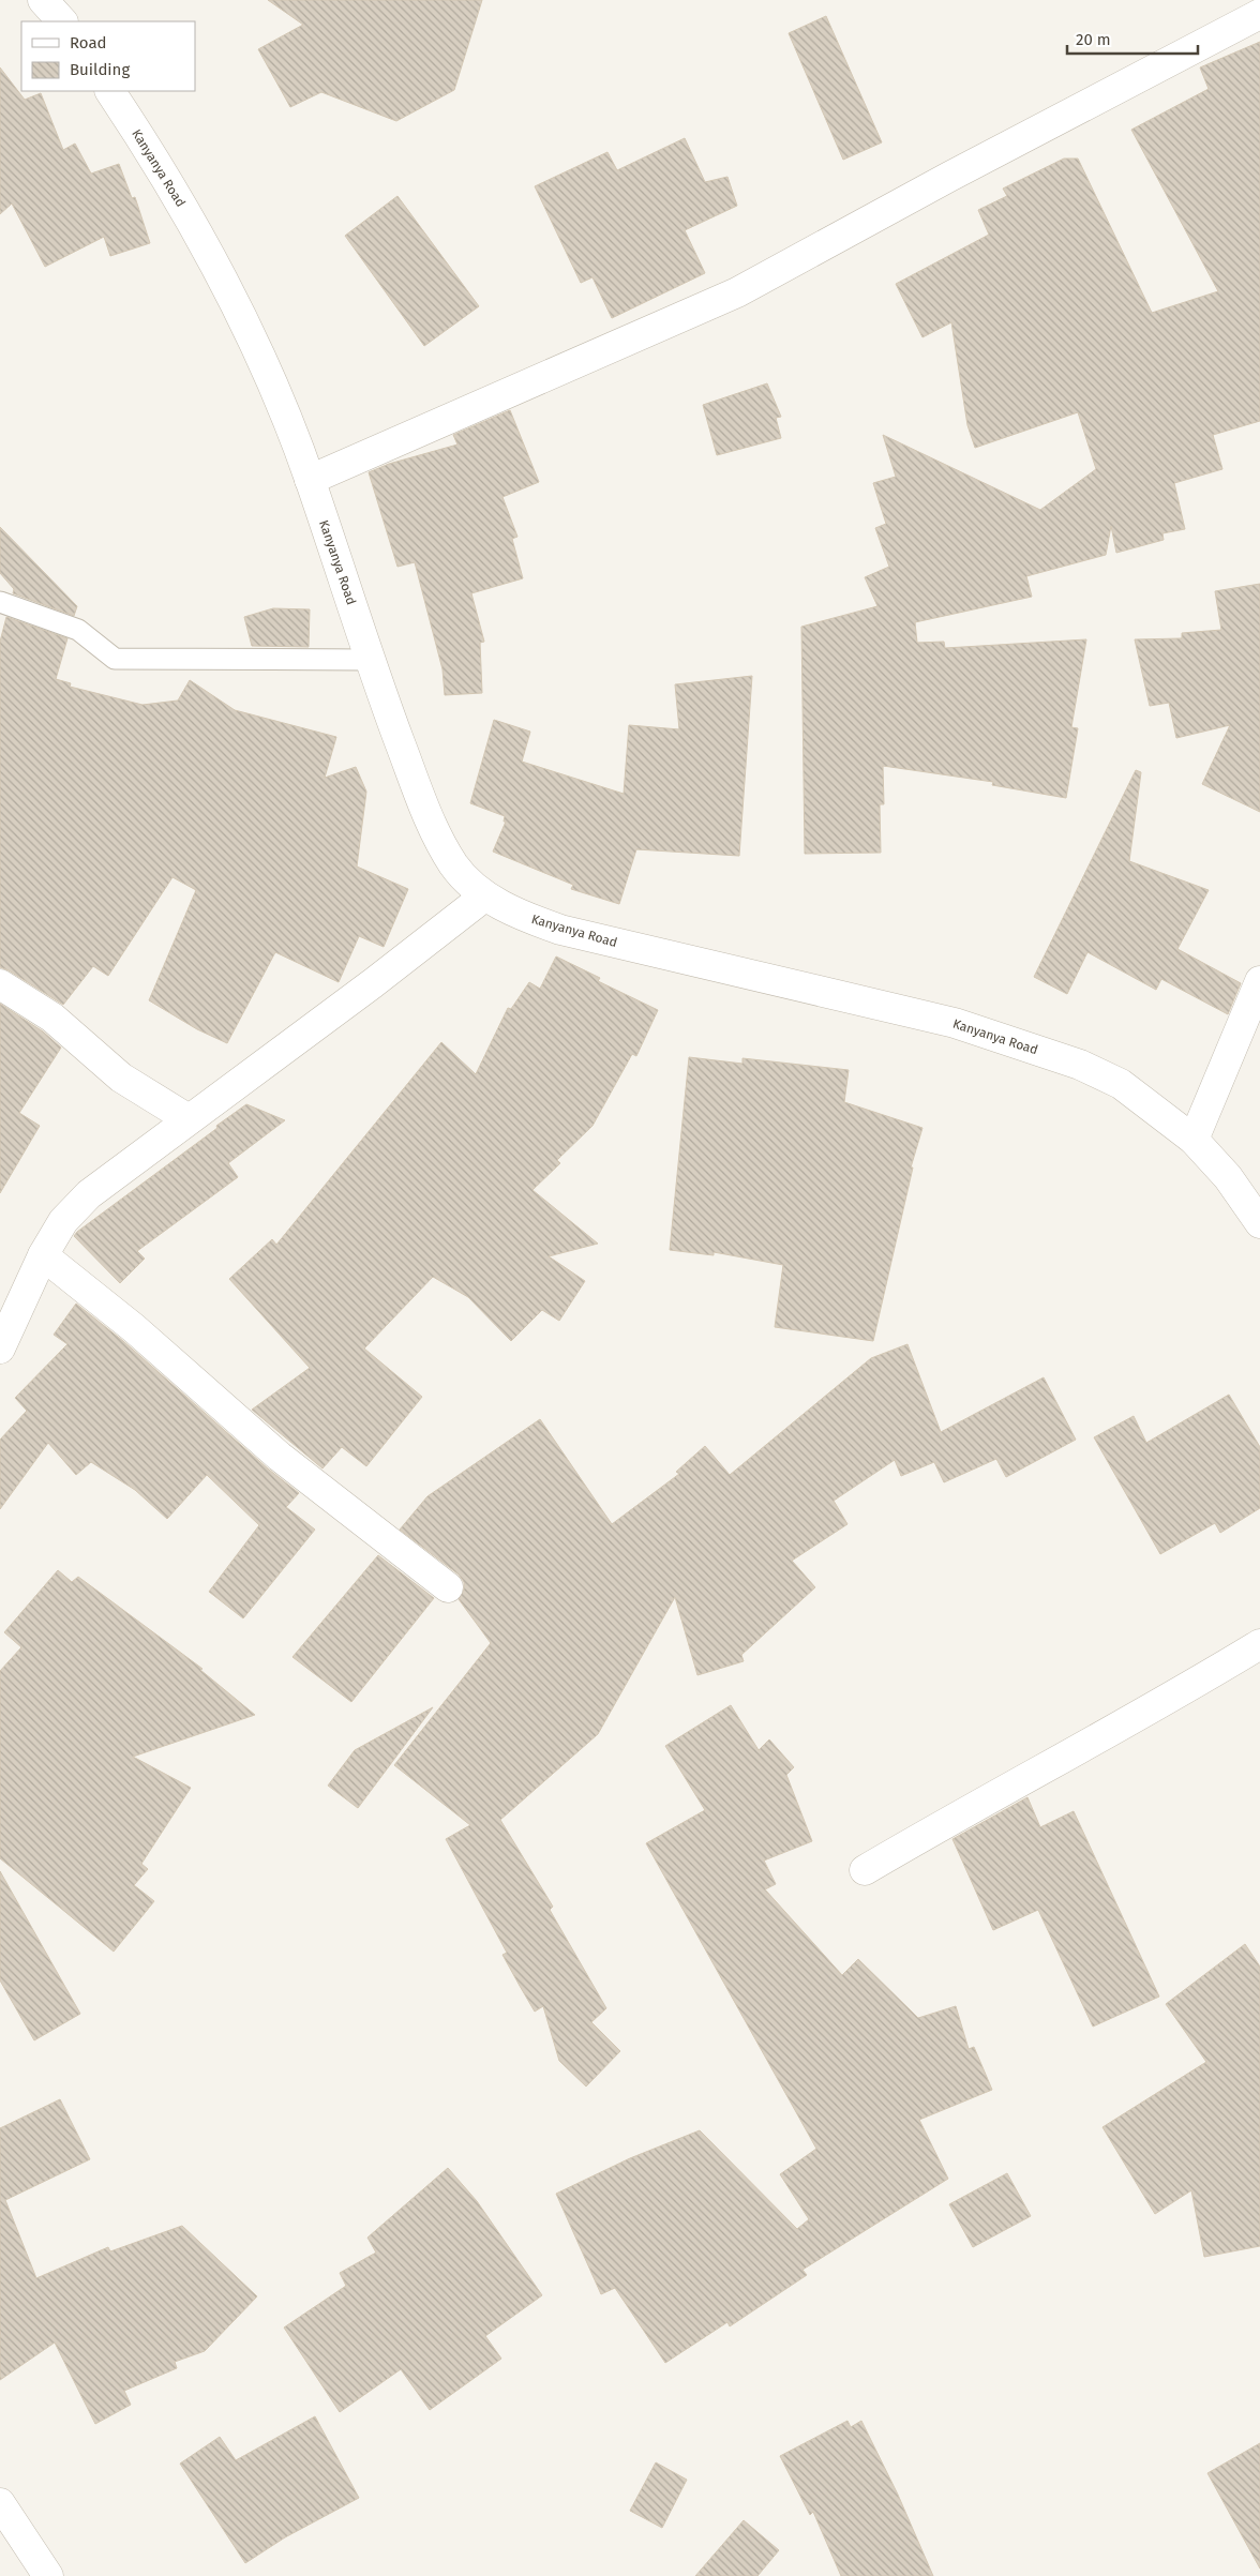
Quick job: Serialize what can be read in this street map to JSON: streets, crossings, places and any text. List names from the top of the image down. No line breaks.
{"streets":{"street":["Kanyanya Road"]},"legend":["Road","Building"],"scale_bar":"20 m"}
